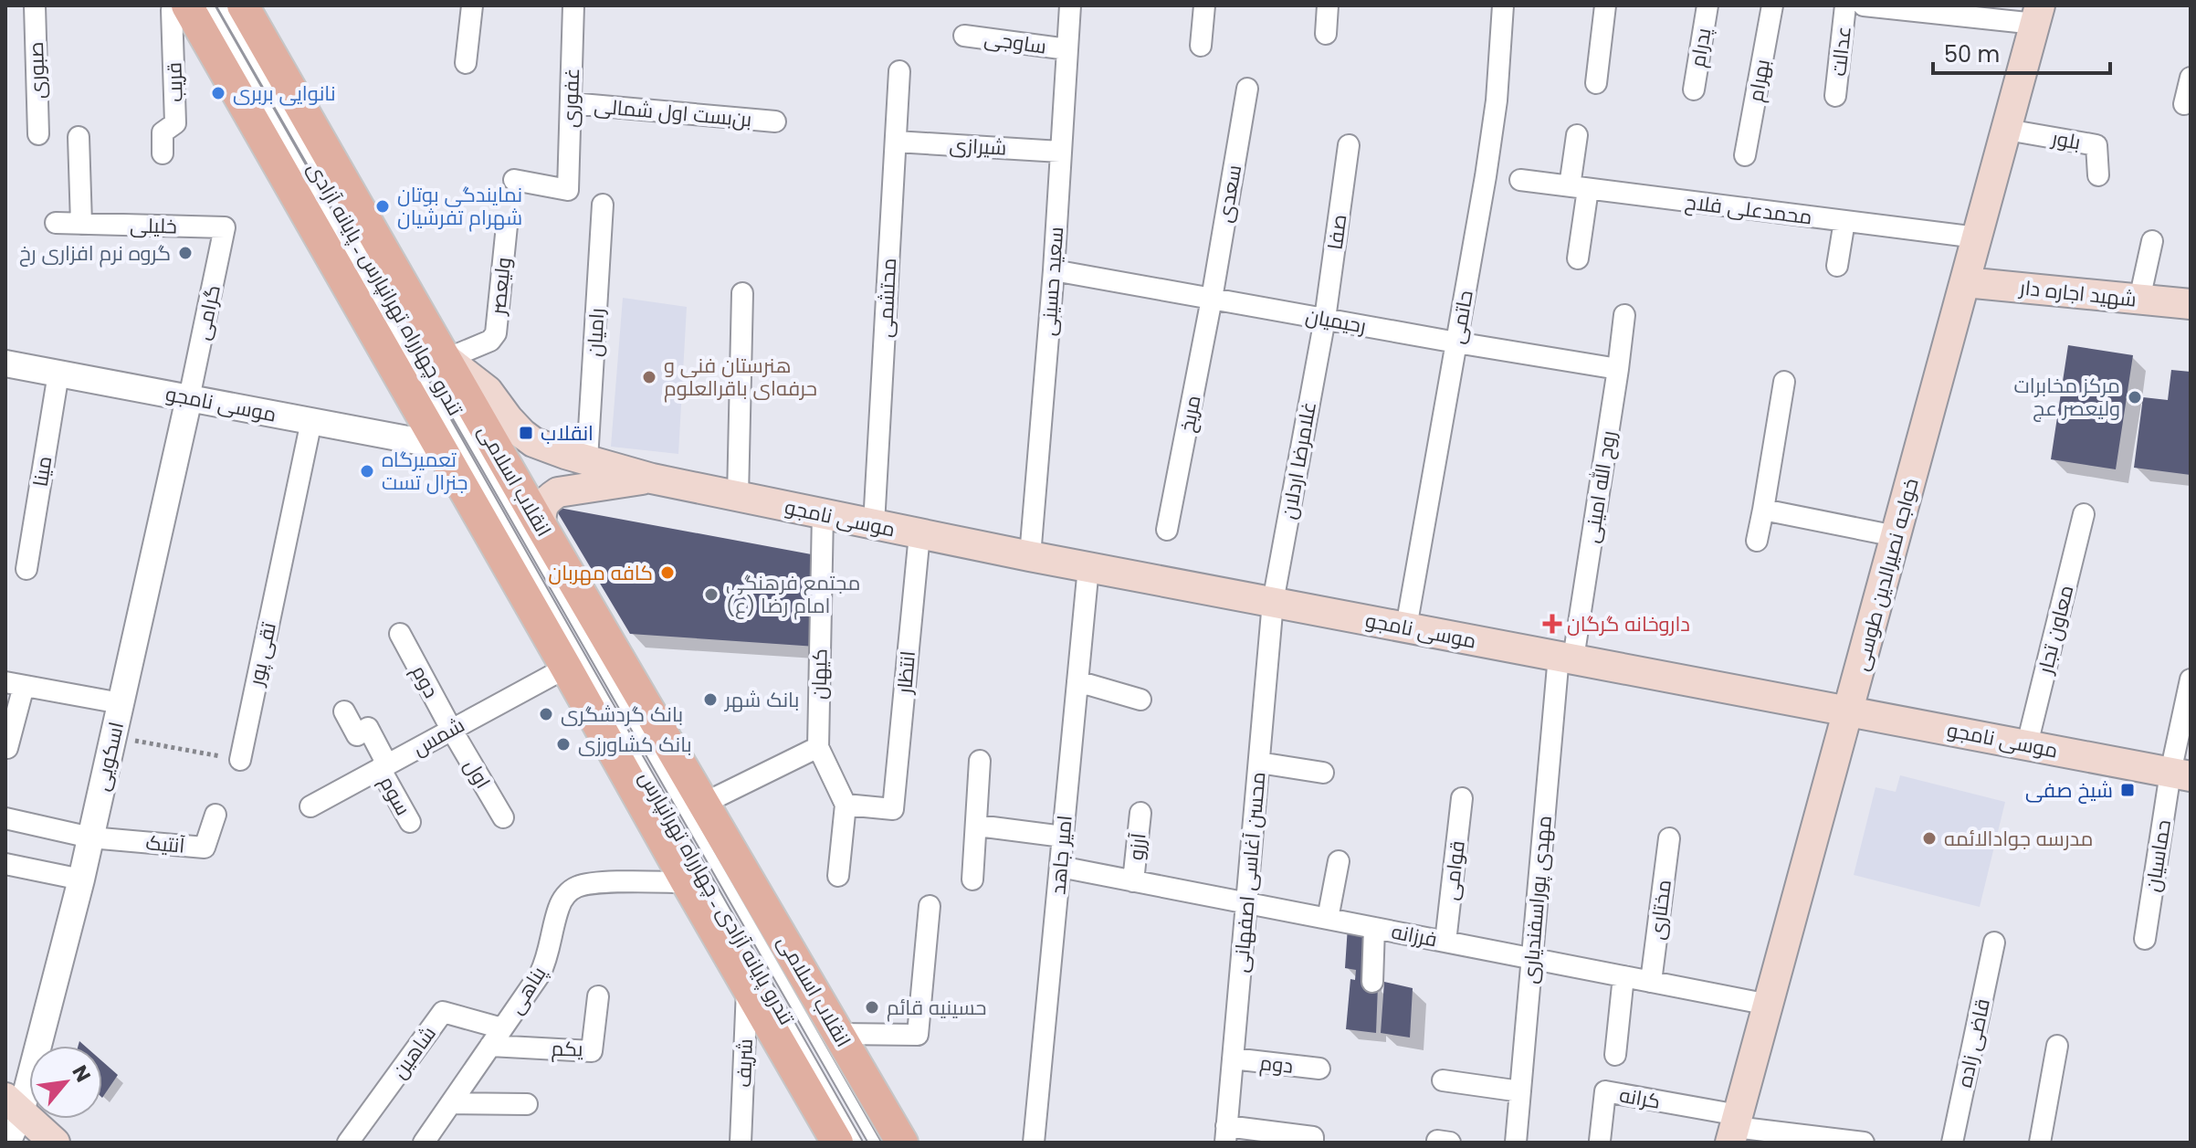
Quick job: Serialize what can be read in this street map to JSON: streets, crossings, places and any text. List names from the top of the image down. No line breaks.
{"streets":{"main road":["شهید اجاره دار","موسی نامجو","انقلاب اسلامی","خواجه نصیرالدین طوسی"],"street":["ساوجی","پدرام","عدالت","صبوری","بهرام","قریب","غفوری","بن‌بست اول شمالی","بلور","شیرازی","سعدی","محمدعلی فلاح","خلیلی","صفا","سعید حسینی","ولیعصر","محتشمی","گرامی","حاتمی","رحیمیان","رامیان","مریخ","غلامرضا اردلان","مینا","روح الله امینی","معاون تجار","تقی پور","انتظار","کیهان","دوم","شمس","اسکویی","اول","سوم","آنتیک","آرزو","امیر جاهد","حماسیان","قوامی","محسن آغاسی اصفهانی","مهدی پوراسفندیاری","مختاری","فرزانه","پناهی","قاضی زاده","یکم","شاهین","شریف","کرانه"],"lane":["تندرو چهارراه تهرانپارس ـ پایانه آزادی","تندرو پایانه آزادی ـ چهارراه تهرانپارس"]},"crossings":[["ساوجی","سعید حسینی"],["غفوری","بن‌بست اول شمالی"],["بلور","خواجه نصیرالدین طوسی"],["شیرازی","سعید حسینی"],["شیرازی","محتشمی"],["سعدی","رحیمیان"],["سعدی","مریخ"],["محمدعلی فلاح","خواجه نصیرالدین طوسی"],["خلیلی","گرامی"],["صفا","رحیمیان"],["صفا","غلامرضا اردلان"],["سعید حسینی","رحیمیان"],["سعید حسینی","موسی نامجو"],["ولیعصر","موسی نامجو"],["ولیعصر","انقلاب اسلامی"],["شهید اجاره دار","خواجه نصیرالدین طوسی"],["محتشمی","موسی نامجو"],["گرامی","موسی نامجو"],["گرامی","اسکویی"],["حاتمی","رحیمیان"],["حاتمی","موسی نامجو"],["رحیمیان","مریخ"],["رحیمیان","غلامرضا اردلان"],["رحیمیان","روح الله امینی"],["رامیان","موسی نامجو"],["موسی نامجو","غلامرضا اردلان"],["موسی نامجو","مینا"],["موسی نامجو","انقلاب اسلامی"],["موسی نامجو","روح الله امینی"],["موسی نامجو","خواجه نصیرالدین طوسی"],["موسی نامجو","معاون تجار"],["موسی نامجو","تقی پور"],["موسی نامجو","انتظار"],["موسی نامجو","کیهان"],["موسی نامجو","اسکویی"],["موسی نامجو","امیر جاهد"],["موسی نامجو","حماسیان"],["موسی نامجو","محسن آغاسی اصفهانی"],["موسی نامجو","مهدی پوراسفندیاری"],["غلامرضا اردلان","محسن آغاسی اصفهانی"],["روح الله امینی","مهدی پوراسفندیاری"],["خواجه نصیرالدین طوسی","فرزانه"],["خواجه نصیرالدین طوسی","کرانه"],["انتظار","کیهان"],["دوم","شمس"],["دوم","اول"],["دوم","محسن آغاسی اصفهانی"],["شمس","اول"],["شمس","سوم"],["اسکویی","آنتیک"],["آرزو","فرزانه"],["امیر جاهد","فرزانه"],["قوامی","فرزانه"],["محسن آغاسی اصفهانی","فرزانه"],["مهدی پوراسفندیاری","فرزانه"],["مختاری","فرزانه"],["پناهی","یکم"],["پناهی","شاهین"],["یکم","شاهین"]],"places":{"other":["نانوایی بربری","نمایندگی بوتان شهرام تفرشیان","گروه نرم افزاری رخ","هنرستان فنی و حرفه‌ای باقرالعلوم","مرکز مخابرات ولیعصر عج","تعمیرگاه جنرال تست","کافه مهربان","مجتمع فرهنگی امام رضا (ع)","بانک شهر","بانک گردشگری","بانک کشاورزی","مدرسه جوادالائمه","حسینیه قائم"],"transit":["انقلاب","شیخ صفی"],"health":["داروخانه گرگان"]},"scale_bar":"50 m","north":"top right"}
